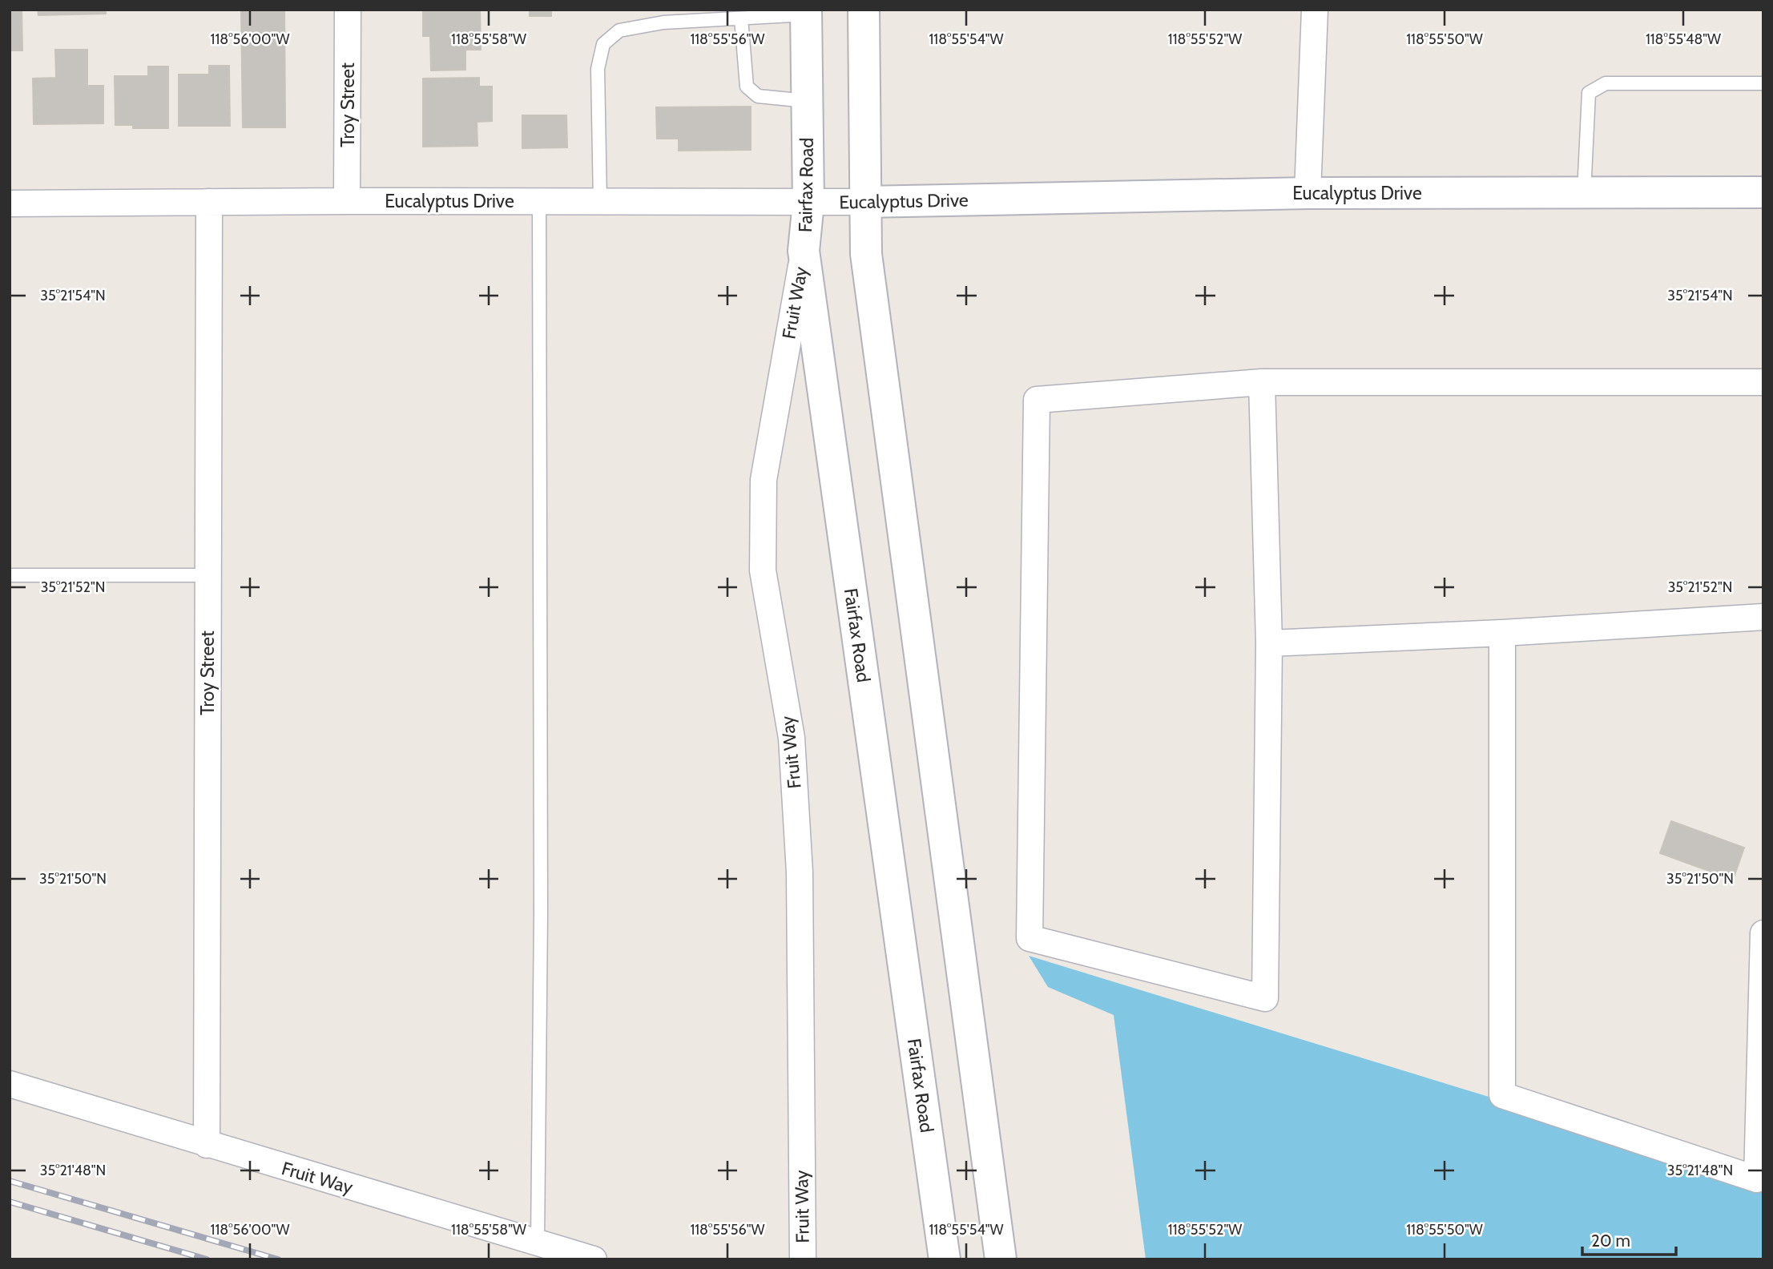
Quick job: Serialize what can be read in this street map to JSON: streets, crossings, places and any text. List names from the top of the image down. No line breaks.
{"streets":{"main road":["Fairfax Road","Eucalyptus Drive"],"street":["Troy Street","Fruit Way"]},"crossings":[["Troy Street","Eucalyptus Drive"],["Troy Street","Fruit Way"],["Fairfax Road","Eucalyptus Drive"],["Fairfax Road","Fruit Way"]],"scale_bar":"20 m","coordinates":["118°56'00\"W","118°55'58\"W","118°55'56\"W","118°55'54\"W","118°55'52\"W","118°55'50\"W","118°55'48\"W","35°21'54\"N","35°21'52\"N","35°21'50\"N","35°21'48\"N"]}
